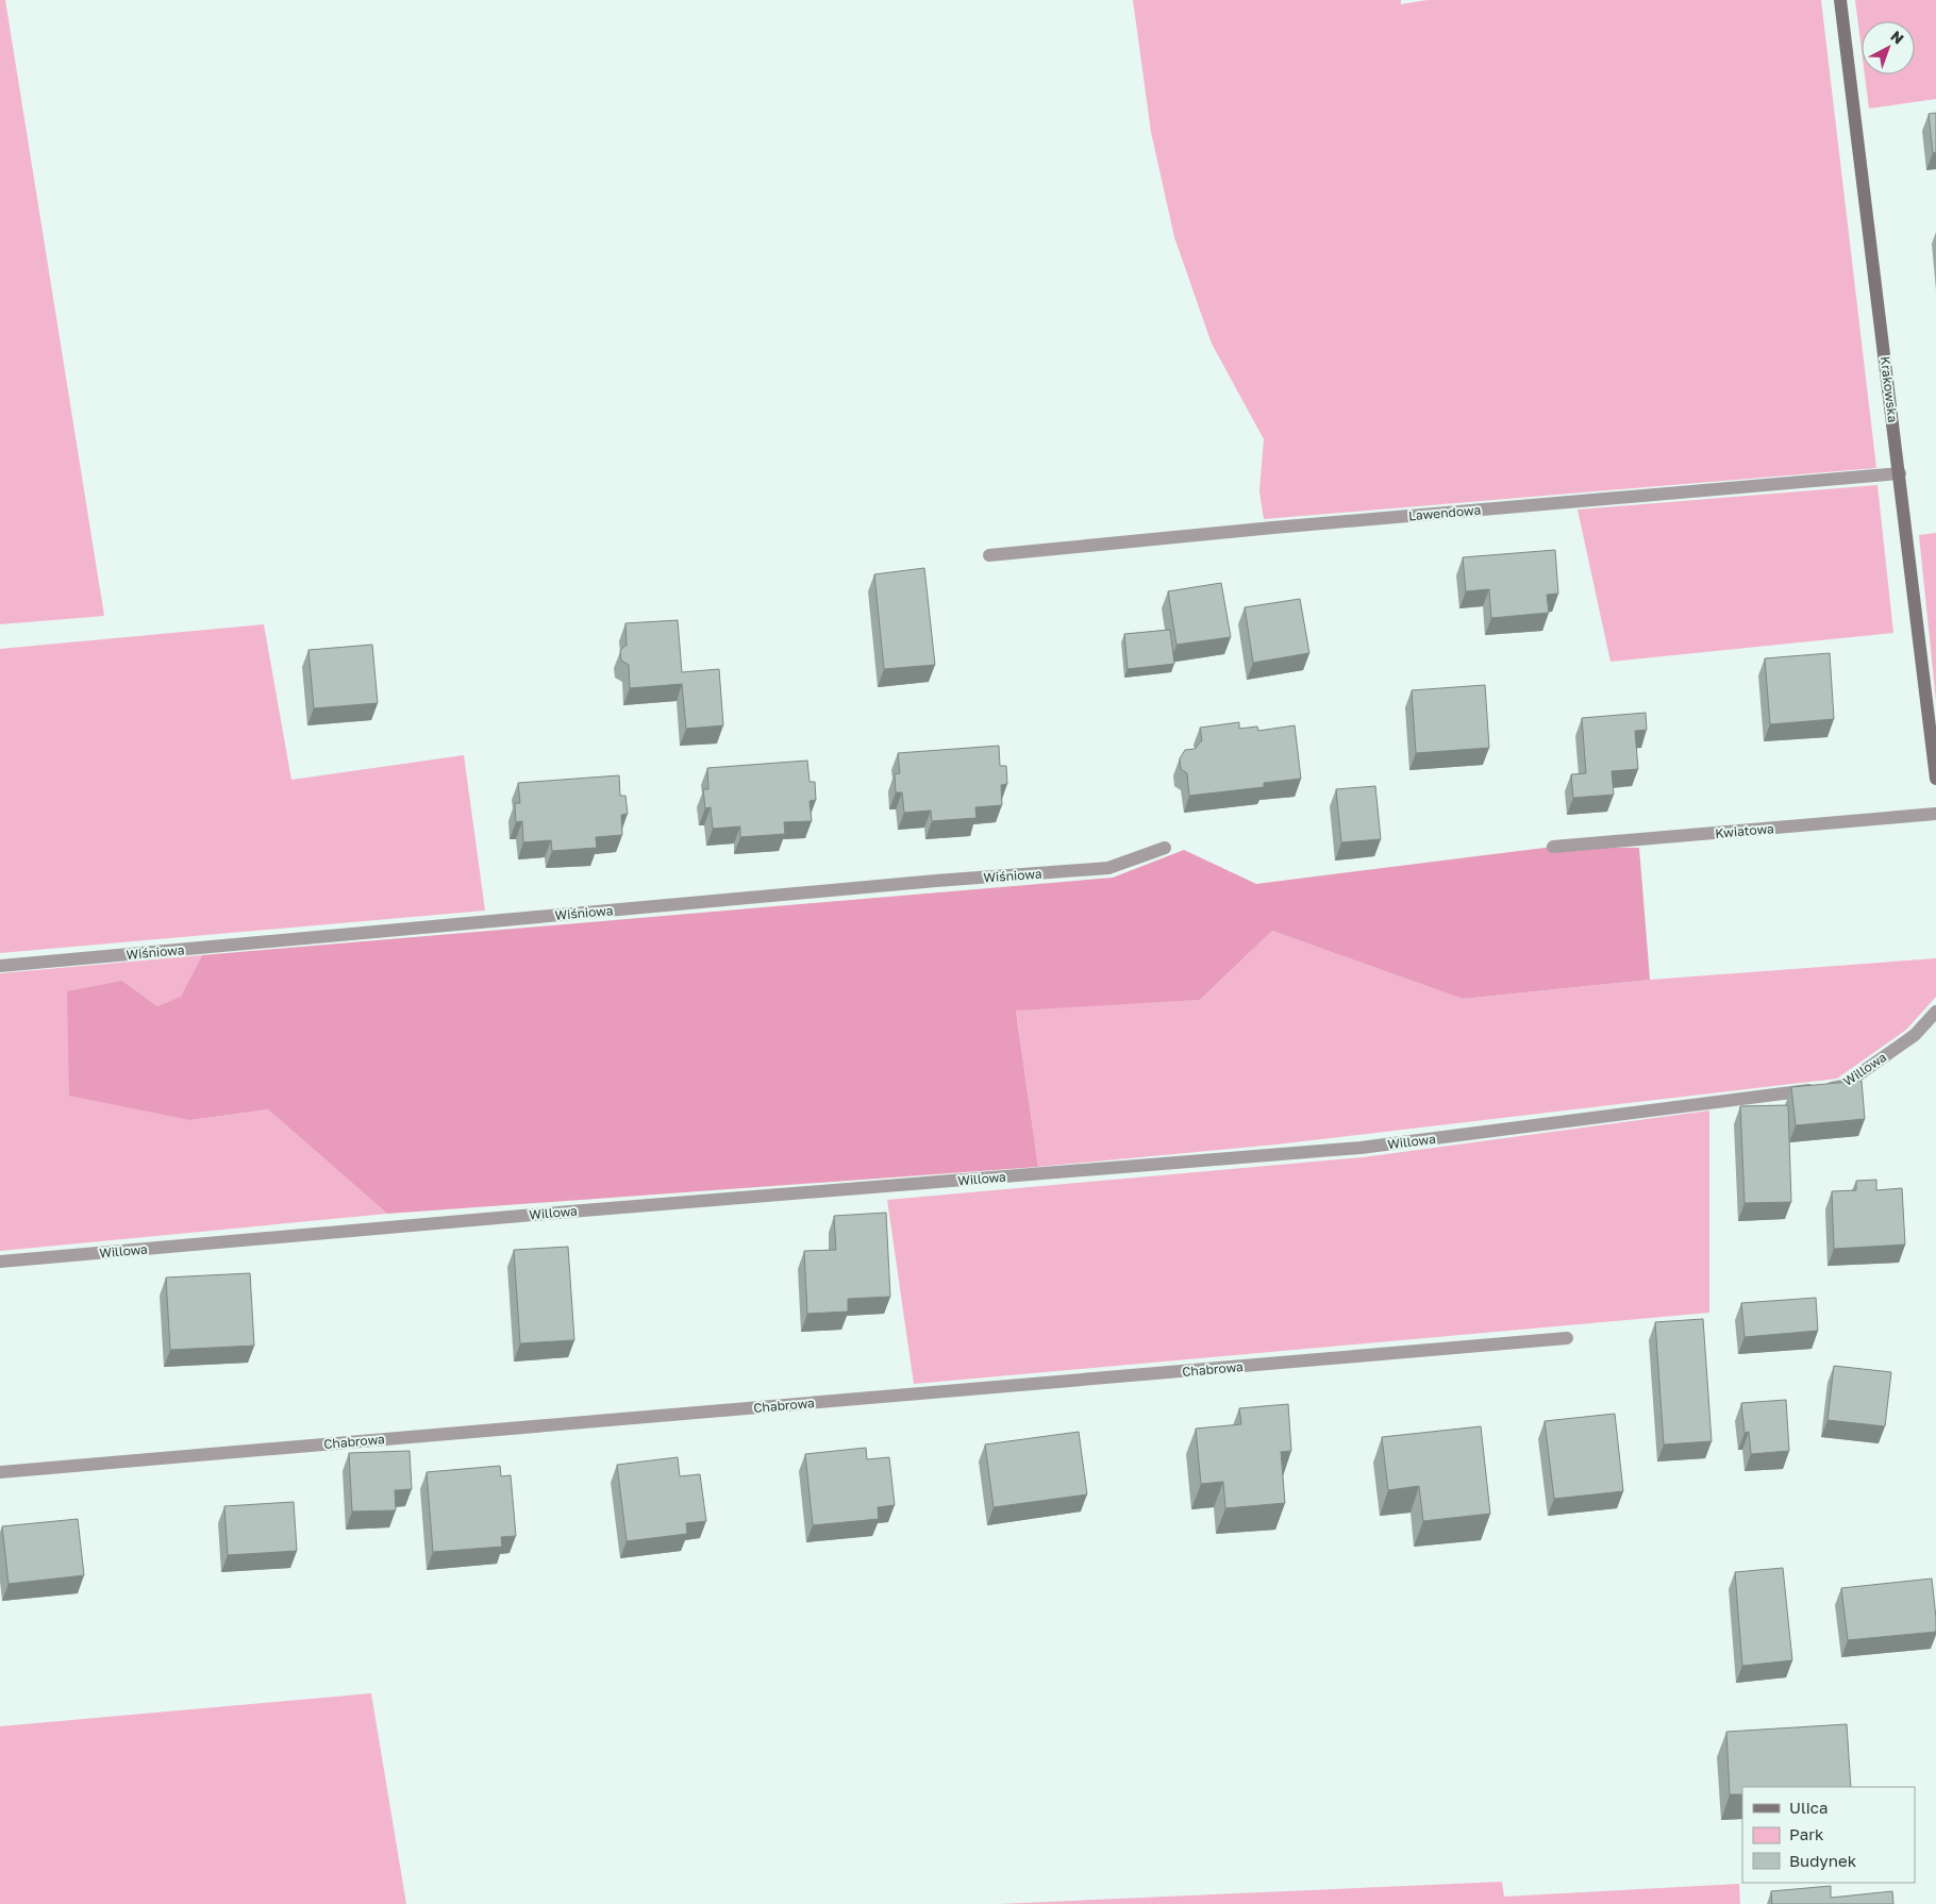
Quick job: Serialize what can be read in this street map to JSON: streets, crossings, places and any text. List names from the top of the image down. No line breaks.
{"streets":{"street":["Krakowska","Lawendowa","Kwiatowa","Wiśniowa","Willowa","Chabrowa"]},"crossings":[["Krakowska","Lawendowa"]],"legend":["Ulica","Park","Budynek"],"north":"top right"}
